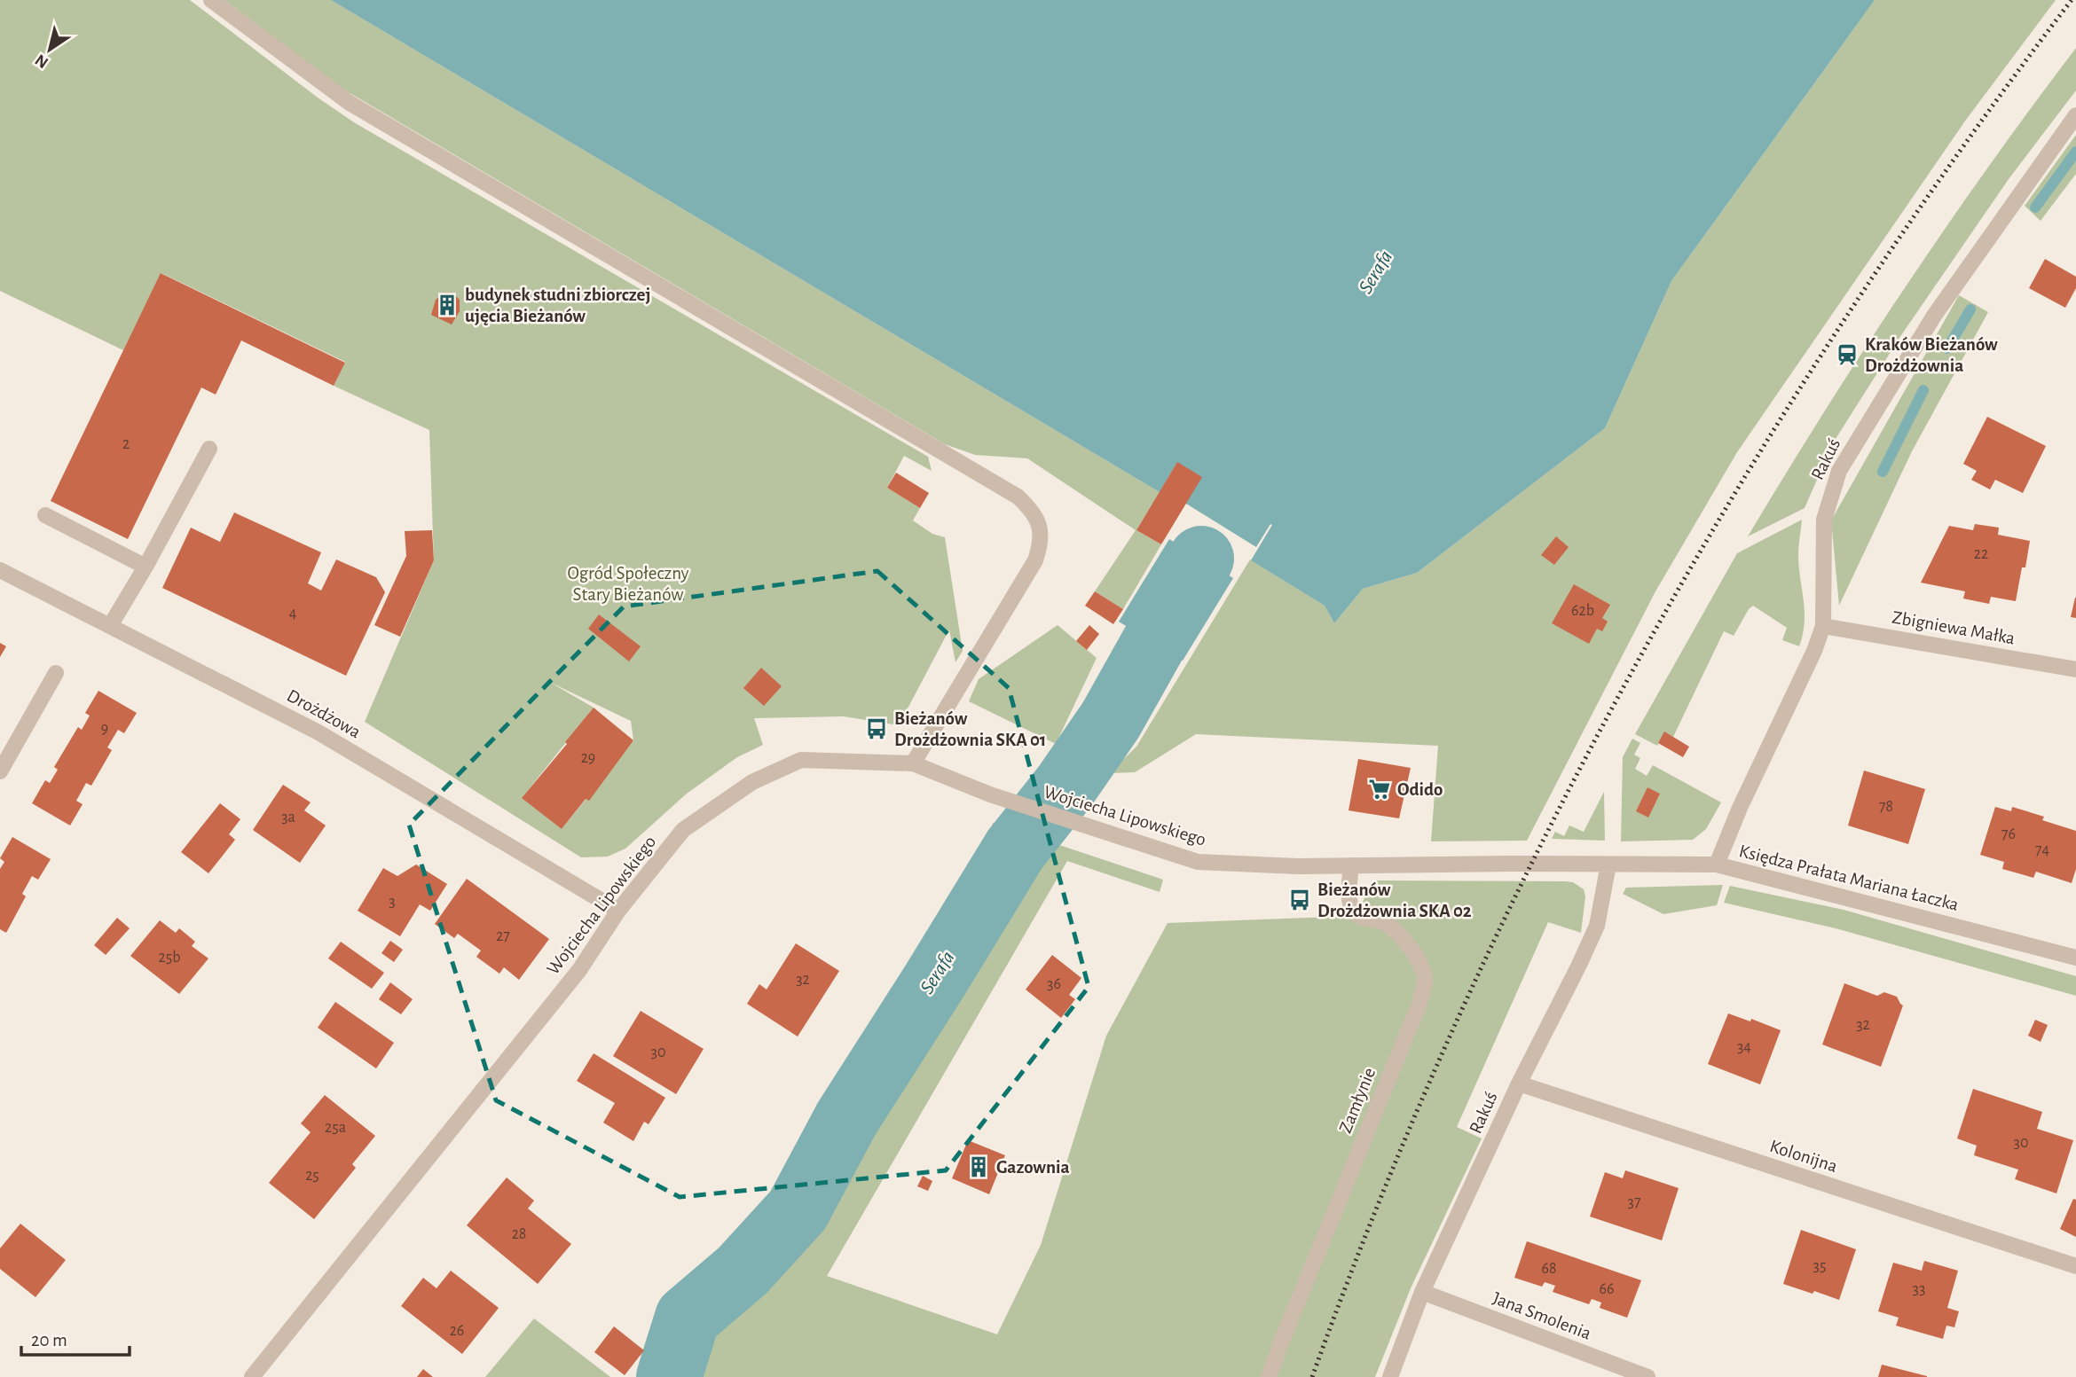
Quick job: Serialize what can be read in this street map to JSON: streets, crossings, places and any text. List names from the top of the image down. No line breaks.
{"streets":{"street":["Rakuś","Zbigniewa Małka","Drożdżowa","Wojciecha Lipowskiego","Księdza Prałata Mariana Łaczka","Zamłynie","Kolonijna","Jana Smolenia"]},"crossings":[["Rakuś","Zbigniewa Małka"],["Rakuś","Wojciecha Lipowskiego"],["Rakuś","Księdza Prałata Mariana Łaczka"],["Rakuś","Kolonijna"],["Rakuś","Jana Smolenia"],["Drożdżowa","Wojciecha Lipowskiego"],["Wojciecha Lipowskiego","Księdza Prałata Mariana Łaczka"],["Wojciecha Lipowskiego","Zamłynie"]],"water":["Serafa"],"parks":["Ogród Społeczny Stary Bieżanów"],"places":{"building":["budynek studni zbiorczej ujęcia Bieżanów","Gazownia"],"station":["Kraków Bieżanów Drożdżownia"],"bus stop":["Bieżanów Drożdżownia SKA 01","Bieżanów Drożdżownia SKA 02"],"supermarket":["Odido"]},"house_numbers":["2","22","62b","4","9","29","78","3a","76","74","3","27","25b","32","36","32","34","30","25a","30","25","37","28","35","68","66","33","26"],"scale_bar":"20 m","north":"bottom left"}
